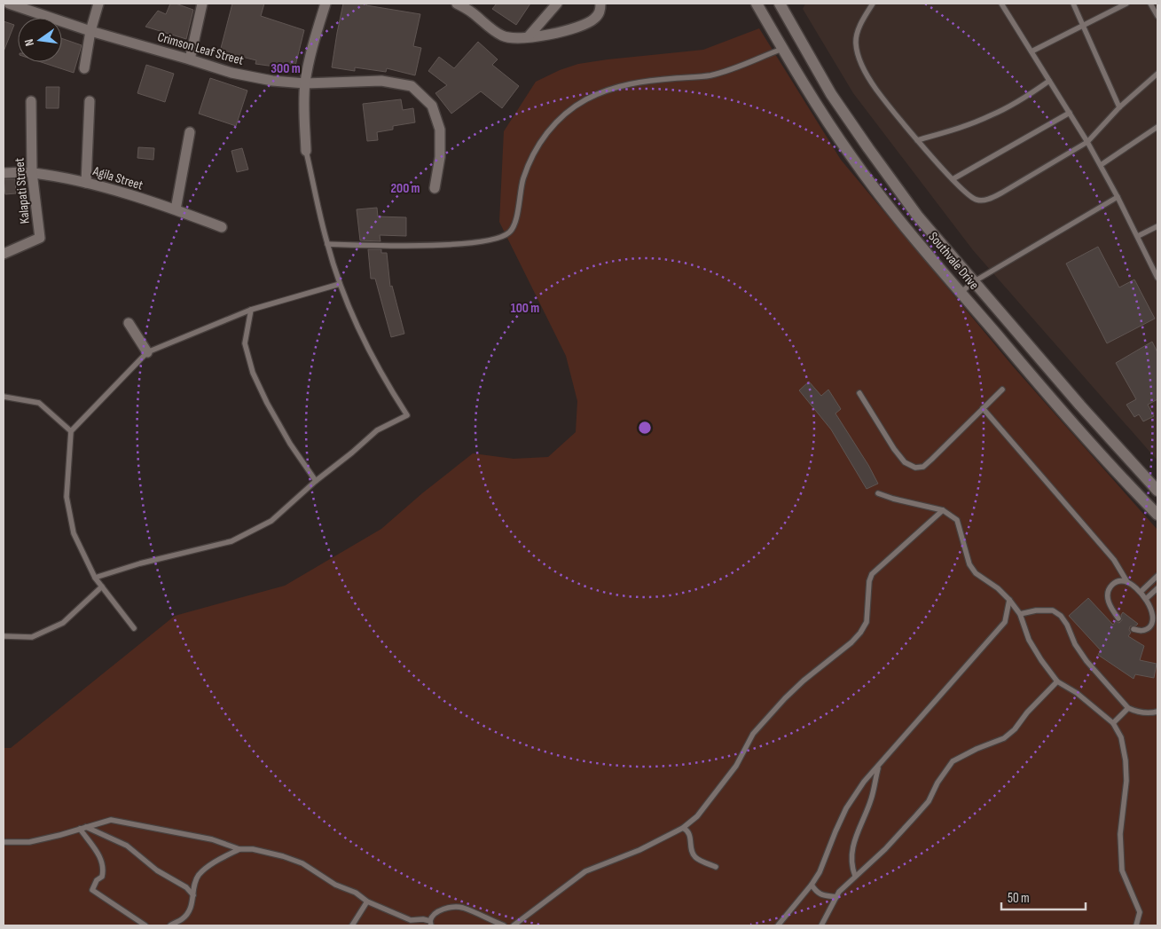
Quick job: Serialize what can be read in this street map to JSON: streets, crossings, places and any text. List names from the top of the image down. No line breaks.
{"streets":{"street":["Crimson Leaf Street","Agila Street","Kalapati Street","Southvale Drive"]},"crossings":[["Agila Street","Kalapati Street"]],"scale_bar":"50 m","north":"left","rings":["300 m","200 m","100 m"]}
